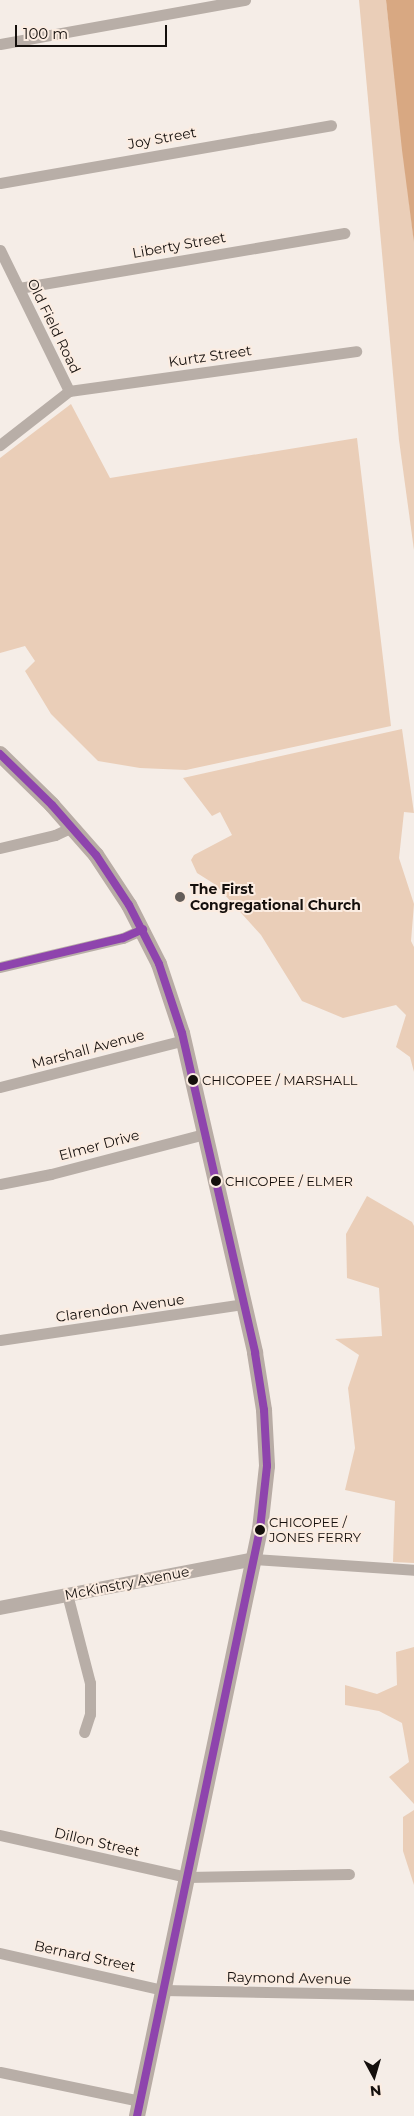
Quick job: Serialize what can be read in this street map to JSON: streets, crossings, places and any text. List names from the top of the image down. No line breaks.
{"streets":{"street":["Joy Street","Liberty Street","Old Field Road","Kurtz Street","Marshall Avenue","Elmer Drive","Clarendon Avenue","McKinstry Avenue","Dillon Street","Bernard Street","Raymond Avenue"]},"crossings":[["Liberty Street","Old Field Road"],["Old Field Road","Kurtz Street"],["Bernard Street","Raymond Avenue"]],"places":["The First Congregational Church","CHICOPEE / MARSHALL","CHICOPEE / ELMER","CHICOPEE / JONES FERRY"],"scale_bar":"100 m","north":"bottom"}
